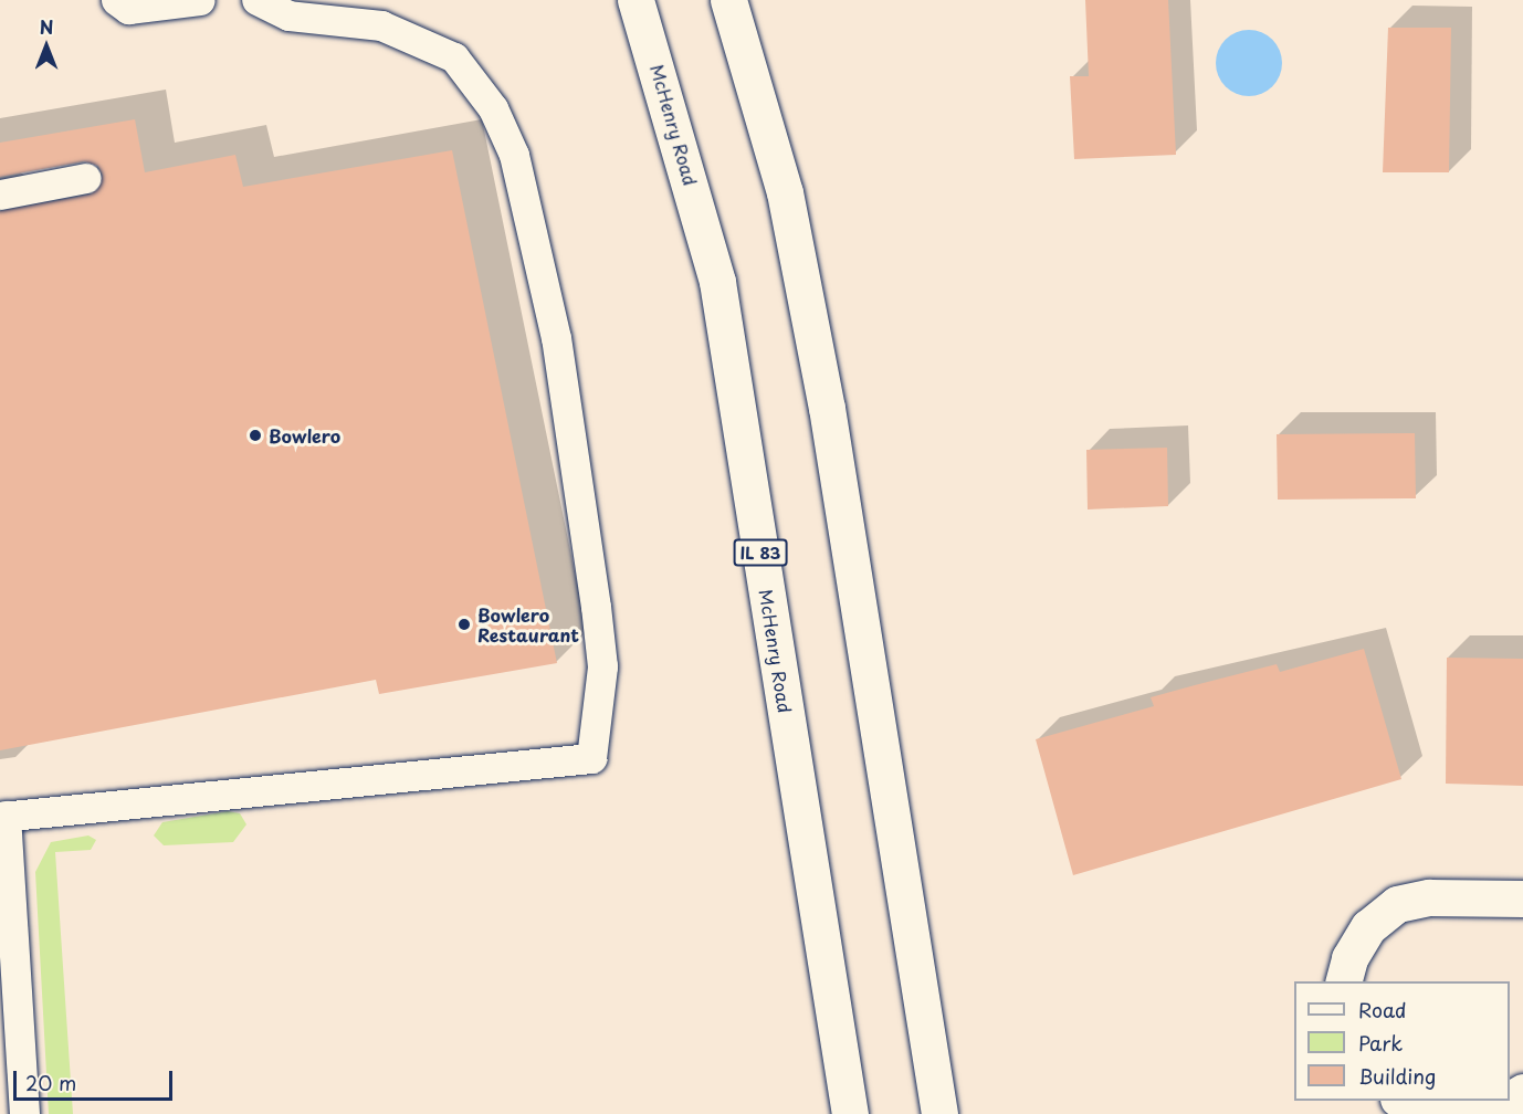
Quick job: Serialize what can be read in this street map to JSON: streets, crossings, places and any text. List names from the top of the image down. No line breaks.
{"streets":{"main road":["McHenry Road","IL 83"]},"places":["Bowlero","Bowlero Restaurant"],"legend":["Road","Park","Building"],"scale_bar":"20 m","north":"top"}
